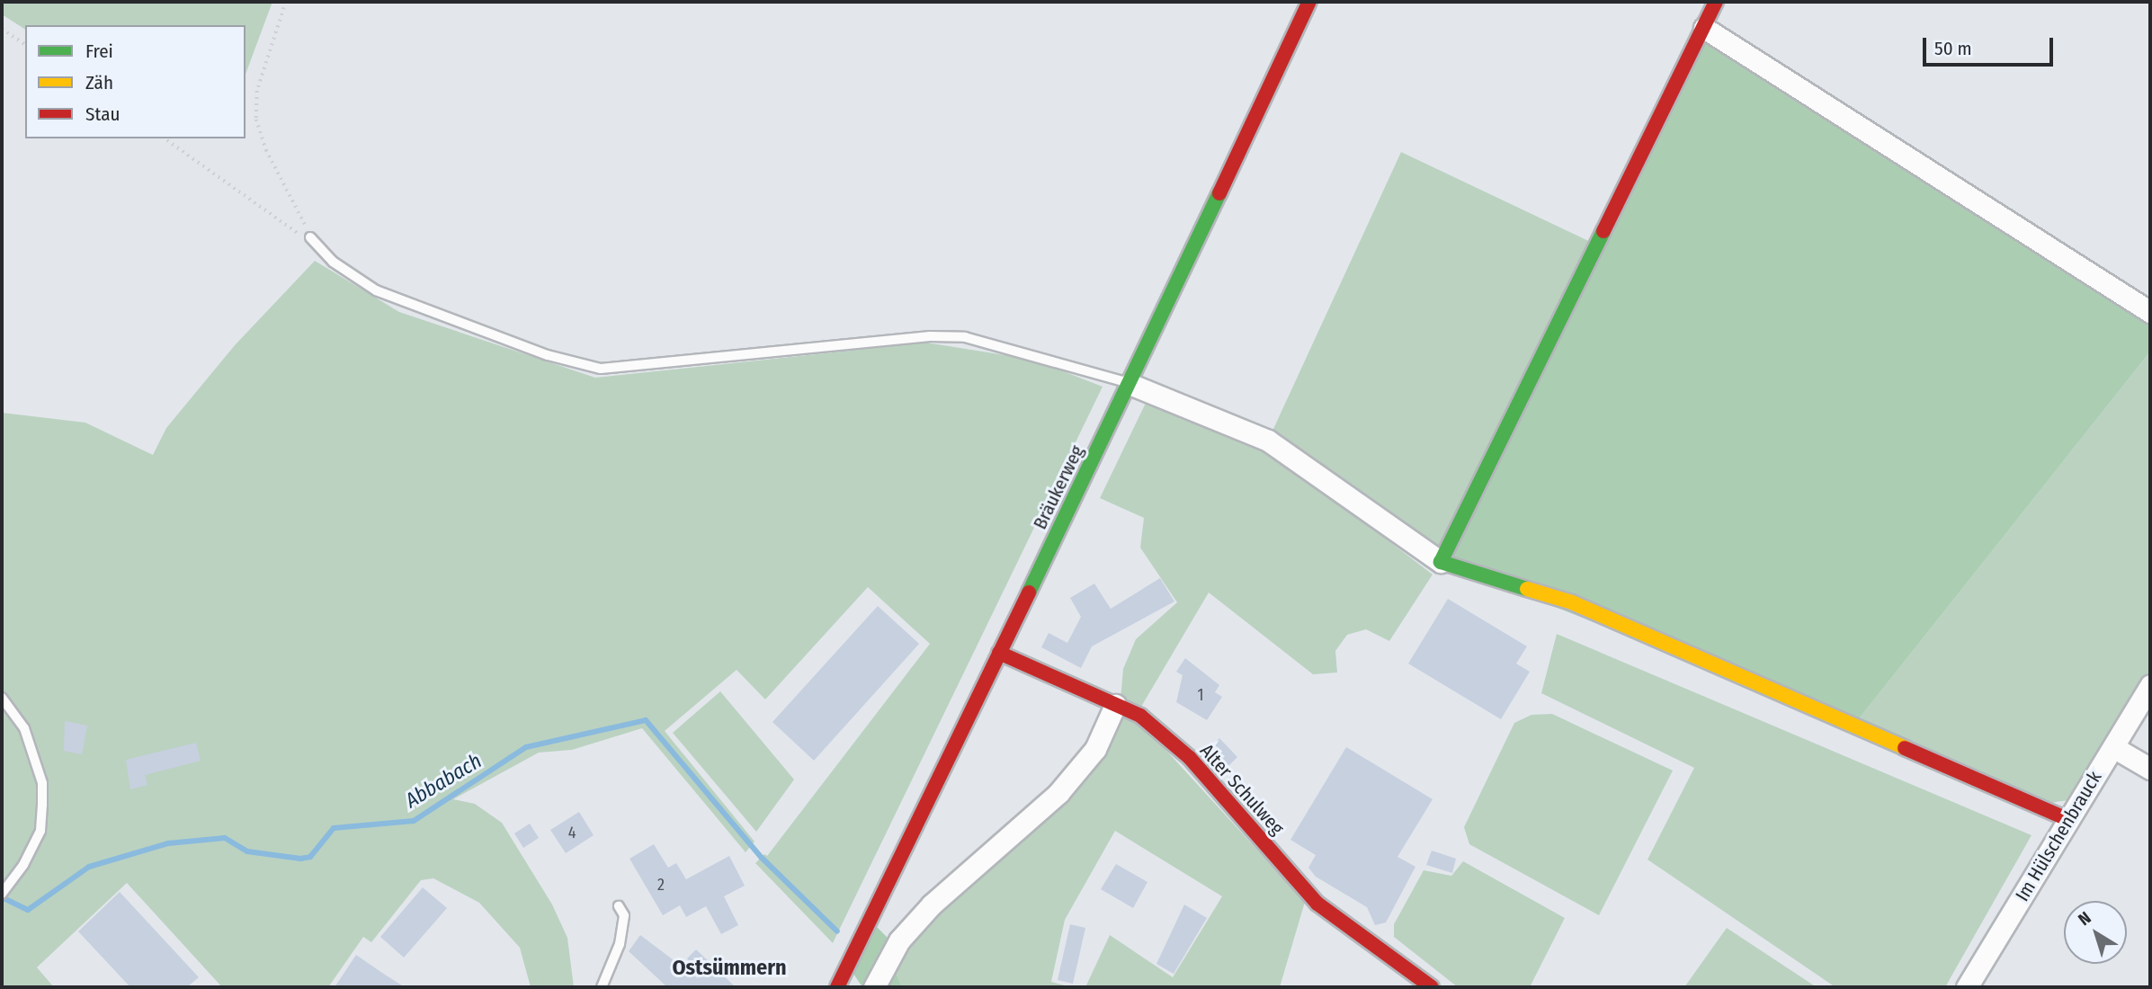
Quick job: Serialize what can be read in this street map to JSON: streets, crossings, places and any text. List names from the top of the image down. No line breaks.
{"streets":{"street":["Bräukerweg","Alter Schulweg","Im Hülschenbrauck"]},"crossings":[["Bräukerweg","Alter Schulweg"]],"districts":["Ostsümmern"],"water":["Abbabach"],"house_numbers":["1","4","2"],"legend":["Frei","Zäh","Stau"],"scale_bar":"50 m","north":"top left"}
